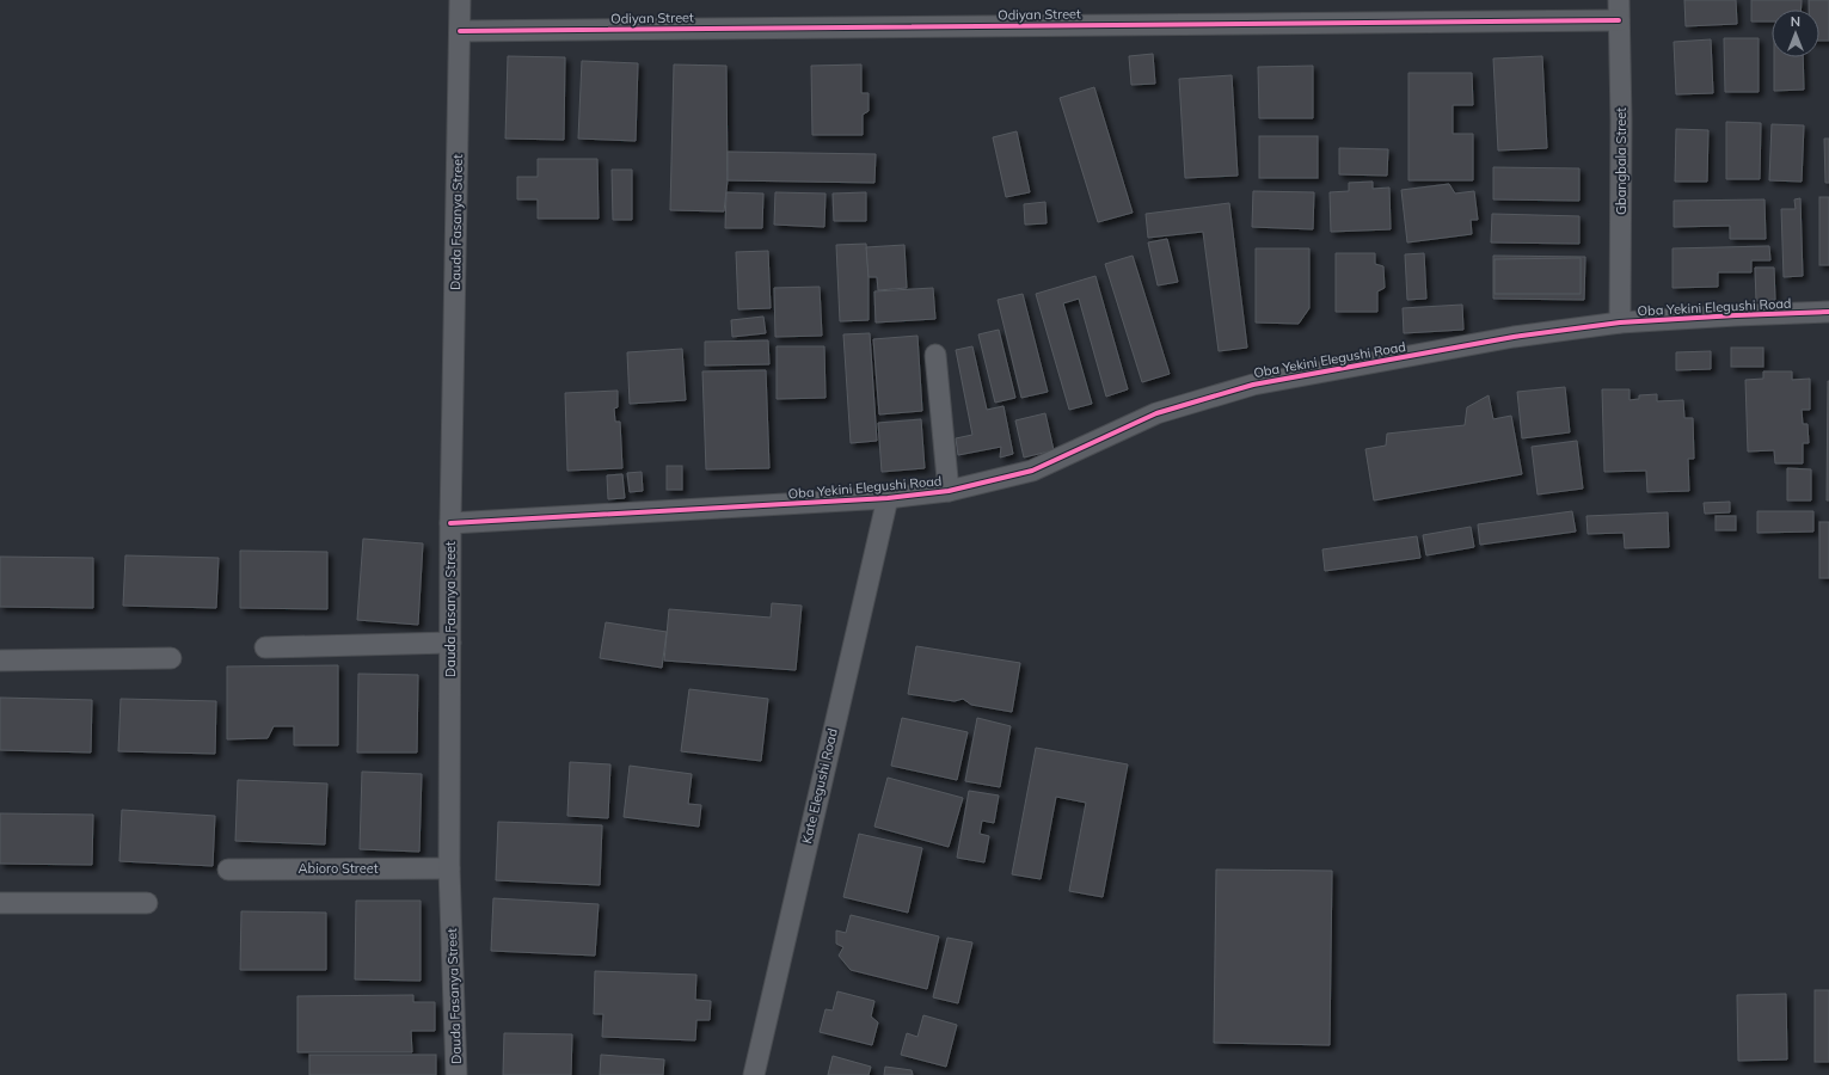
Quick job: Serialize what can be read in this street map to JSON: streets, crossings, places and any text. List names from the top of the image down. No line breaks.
{"streets":{"street":["Odiyan Street","Gbangbala Street","Dauda Fasanya Street","Oba Yekini Elegushi Road","Kate Elegushi Road","Abioro Street"]},"crossings":[["Odiyan Street","Gbangbala Street"],["Odiyan Street","Dauda Fasanya Street"],["Gbangbala Street","Oba Yekini Elegushi Road"],["Dauda Fasanya Street","Oba Yekini Elegushi Road"],["Dauda Fasanya Street","Abioro Street"],["Oba Yekini Elegushi Road","Kate Elegushi Road"]],"north":"top"}
